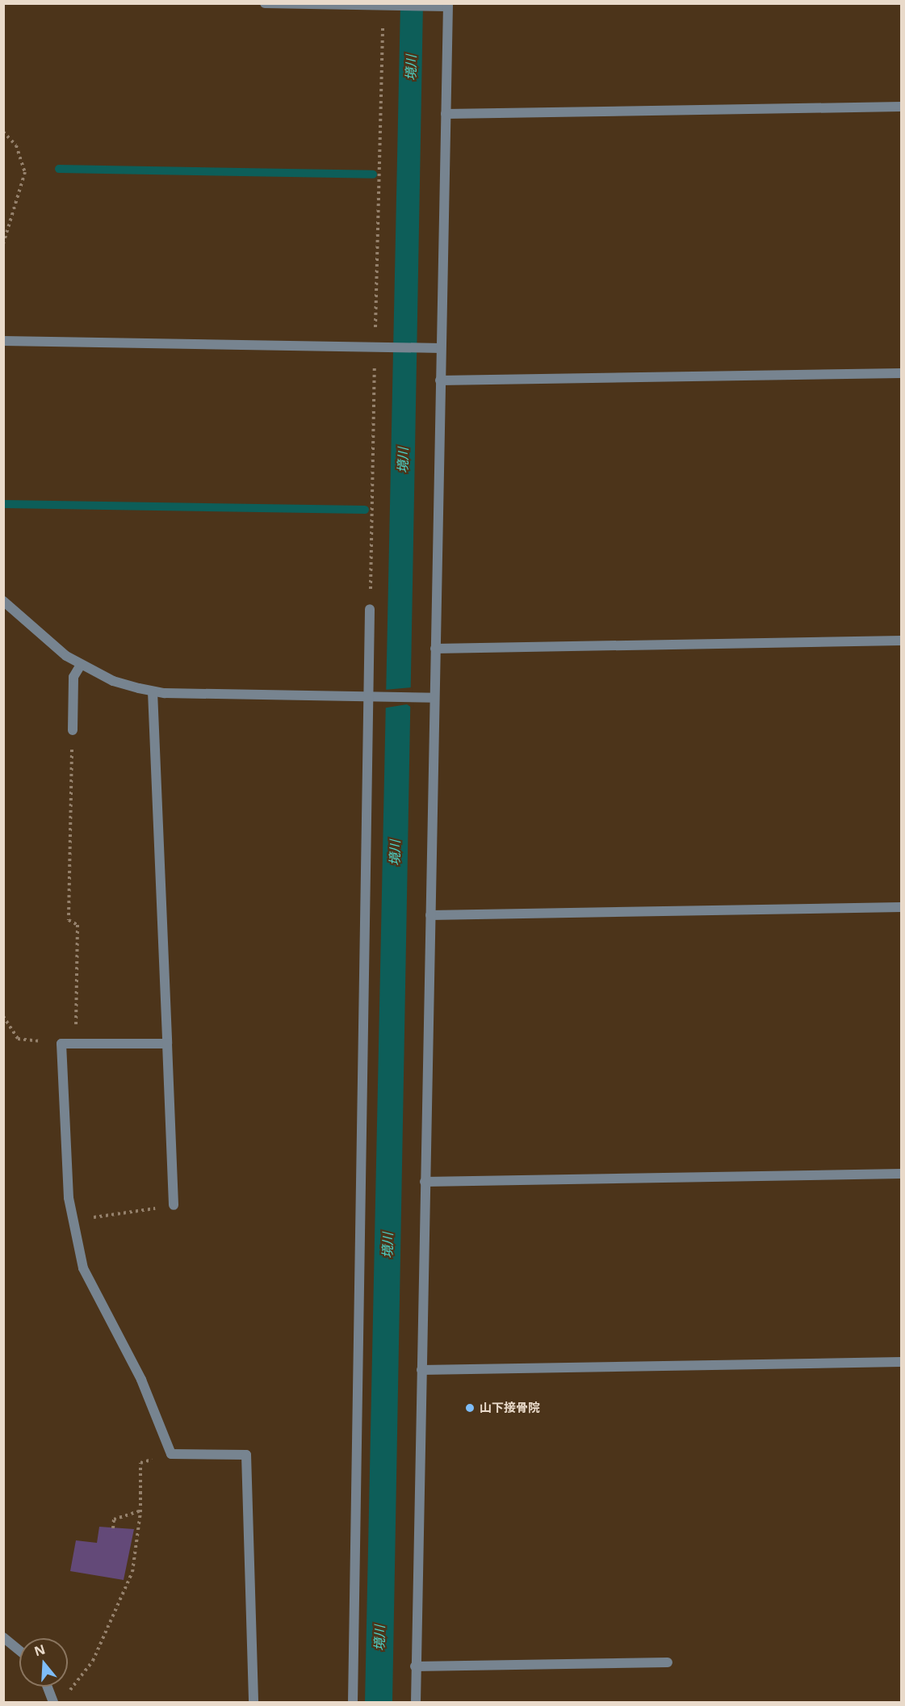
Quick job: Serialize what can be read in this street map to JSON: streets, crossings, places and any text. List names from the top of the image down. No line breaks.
{"water":["境川"],"places":["山下接骨院"],"north":"top"}
